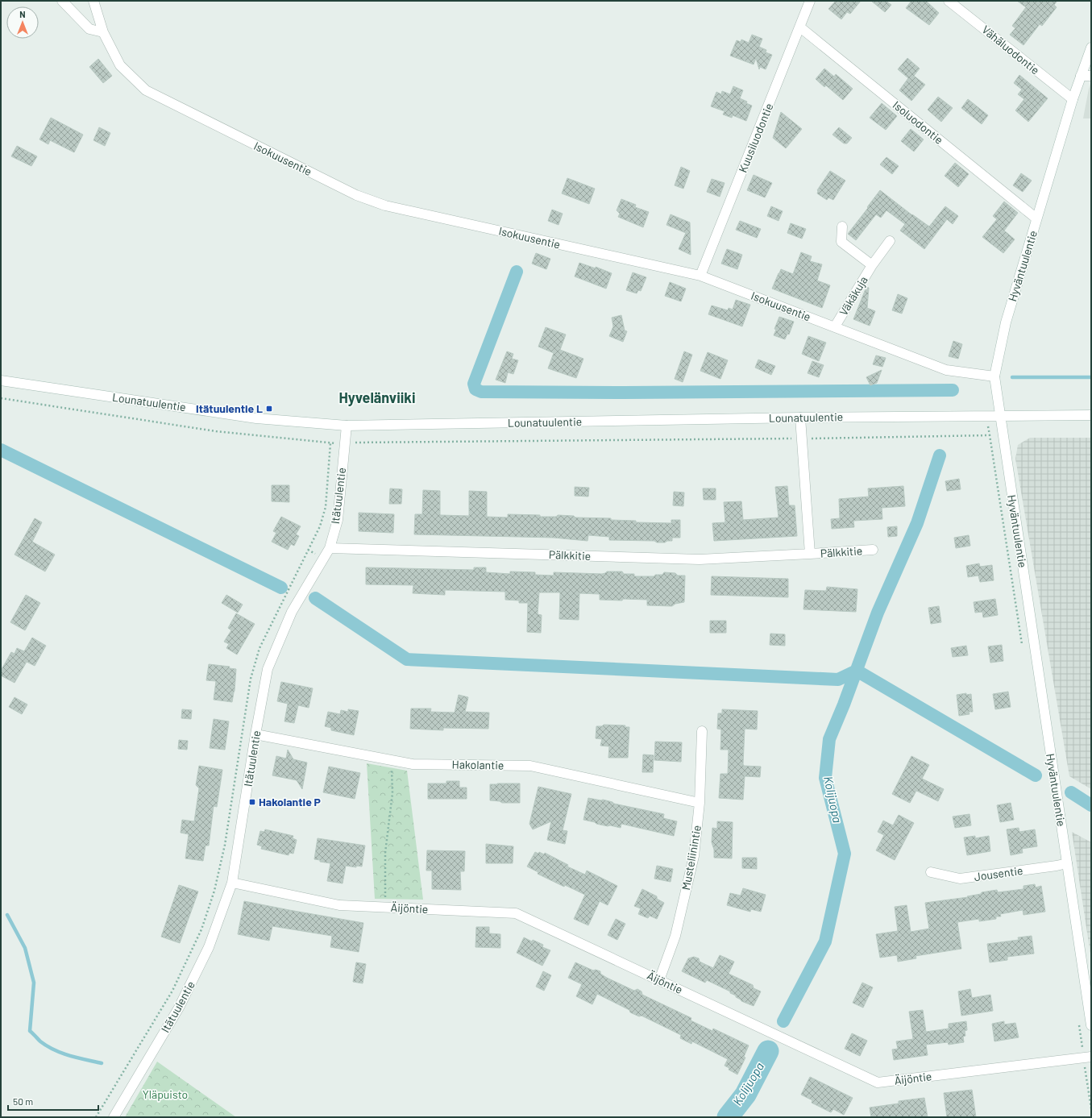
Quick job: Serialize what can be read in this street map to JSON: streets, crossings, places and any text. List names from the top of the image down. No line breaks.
{"streets":{"street":["Vähäluodontie","Isoluodontie","Kuusiluodontie","Isokuusentie","Hyväntuulentie","Väkäkuja","Lounatuulentie","Itätuulentie","Pälkkitie","Hakolantie","Musteliinintie","Jousentie","Äijöntie"]},"crossings":[["Vähäluodontie","Hyväntuulentie"],["Isoluodontie","Kuusiluodontie"],["Isoluodontie","Hyväntuulentie"],["Kuusiluodontie","Isokuusentie"],["Isokuusentie","Hyväntuulentie"],["Isokuusentie","Väkäkuja"],["Hyväntuulentie","Lounatuulentie"],["Hyväntuulentie","Jousentie"],["Lounatuulentie","Itätuulentie"],["Lounatuulentie","Pälkkitie"],["Itätuulentie","Pälkkitie"],["Itätuulentie","Hakolantie"],["Itätuulentie","Äijöntie"],["Hakolantie","Musteliinintie"],["Musteliinintie","Äijöntie"]],"districts":["Hyvelänviiki"],"water":["Kolijuopa"],"parks":["Yläpuisto"],"places":{"transit":["Itätuulentie L","Hakolantie P"]},"scale_bar":"50 m","north":"top"}
